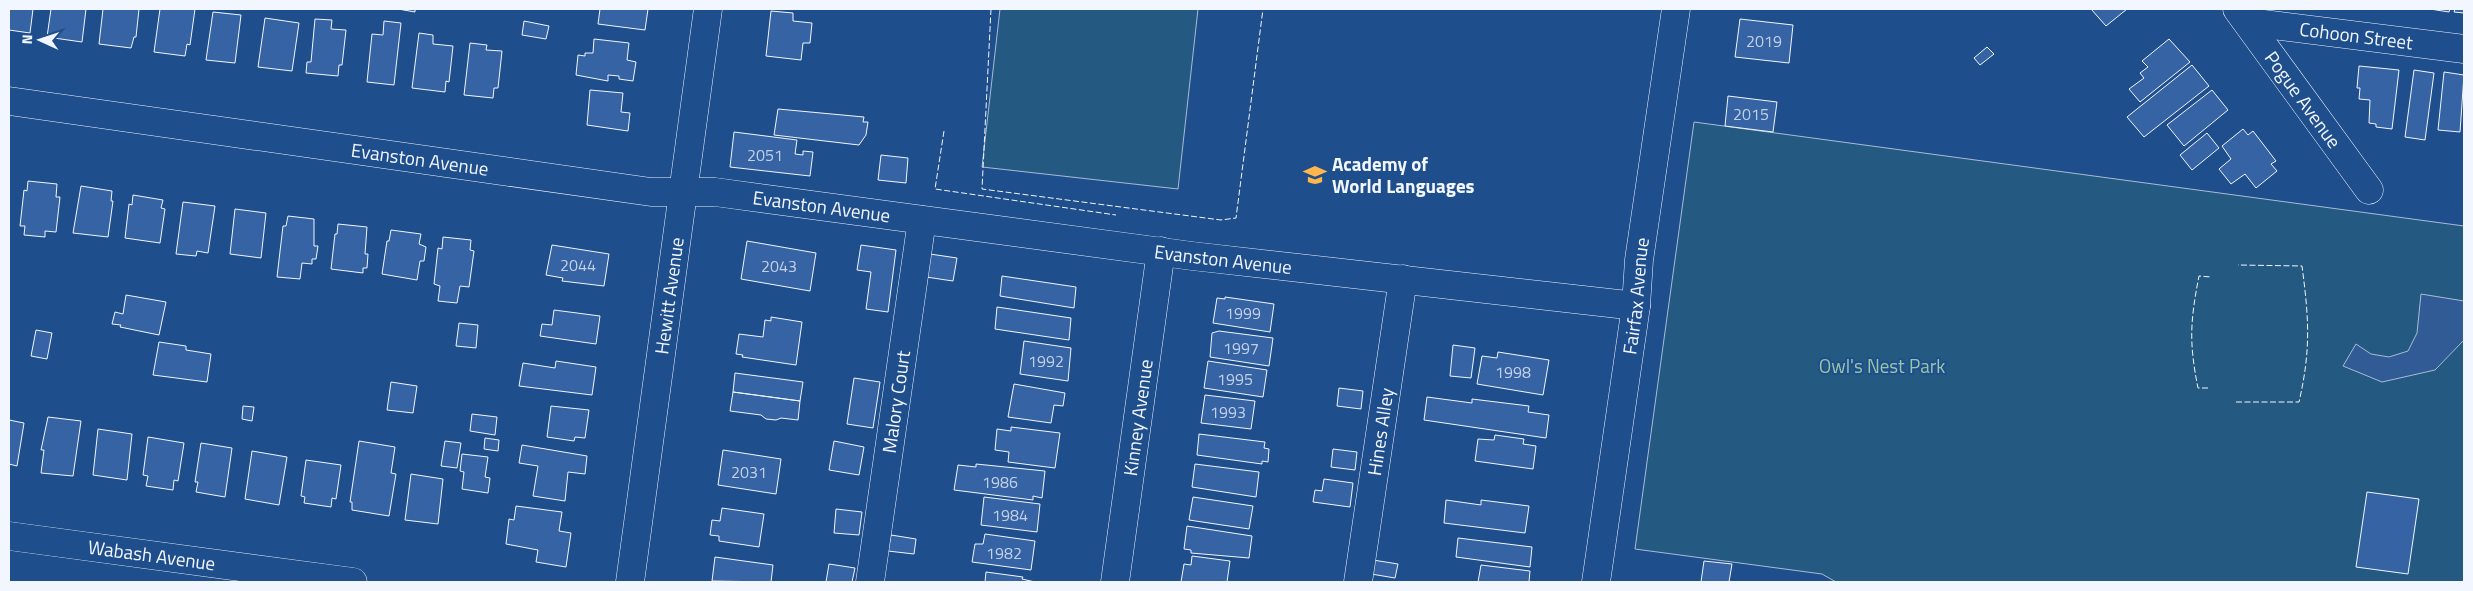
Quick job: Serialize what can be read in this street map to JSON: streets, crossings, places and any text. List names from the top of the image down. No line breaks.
{"streets":{"street":["Cohoon Street","Pogue Avenue","Evanston Avenue","Hewitt Avenue","Fairfax Avenue","Malory Court","Kinney Avenue","Hines Alley","Wabash Avenue"]},"crossings":[["Cohoon Street","Pogue Avenue"],["Evanston Avenue","Hewitt Avenue"],["Evanston Avenue","Fairfax Avenue"],["Evanston Avenue","Malory Court"],["Evanston Avenue","Kinney Avenue"],["Evanston Avenue","Hines Alley"]],"parks":["Owl's Nest Park"],"places":{"school or university":["Academy of World Languages"]},"house_numbers":["2019","2015","2051","2044","2043","1999","1997","1992","1998","1995","1993","2031","1986","1984","1982"],"north":"left"}
